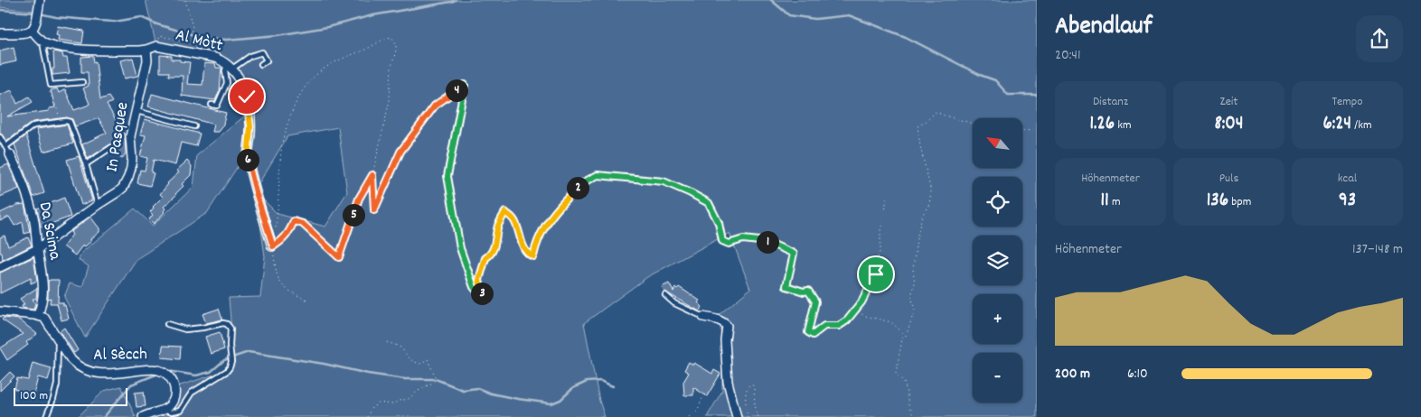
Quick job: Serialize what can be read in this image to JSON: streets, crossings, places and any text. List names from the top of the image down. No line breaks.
{"streets":{"street":["Al Mòtt","In Pasquee","Da Scima","Al Sècch"]},"crossings":[["Al Mòtt","In Pasquee"],["In Pasquee","Da Scima"],["Da Scima","Al Sècch"]],"scale_bar":"100 m","north":"top left","page":{"heading":["Abendlauf","20:41"],"stats":[["Distanz","1.26 km"],["Zeit","8:04"],["Tempo","6:24 /km"],["Höhenmeter","11 m"],["Puls","136 bpm"],["kcal","93"]],"pins":["4","6","2","5","1","3"],"map_buttons":["+","−"],"chart":["Höhenmeter","137–148 m"],"list":[{"name":"200 m","note":"6:10"}],"scale":"100 m"}}
